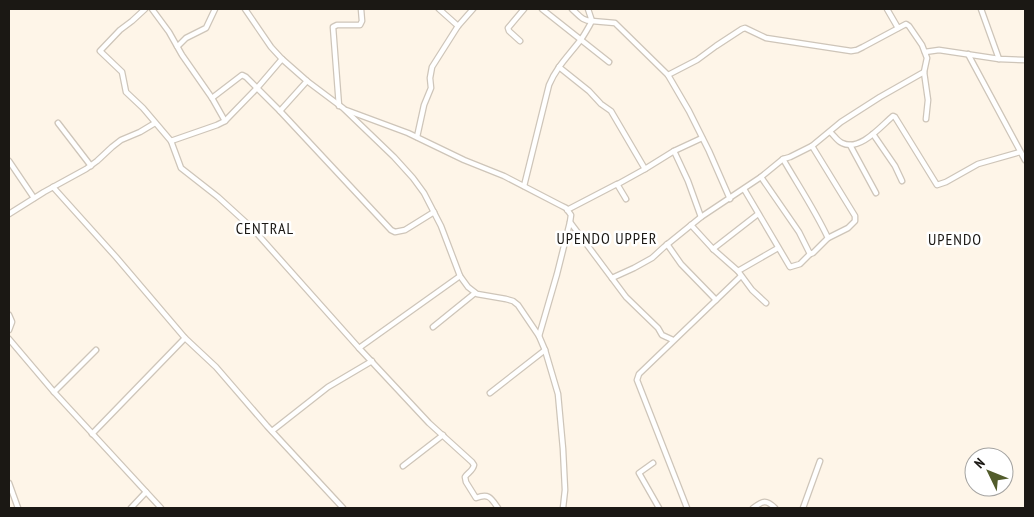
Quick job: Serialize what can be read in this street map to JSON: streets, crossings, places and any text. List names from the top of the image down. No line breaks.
{"districts":["CENTRAL","UPENDO UPPER","UPENDO"],"north":"top left"}
